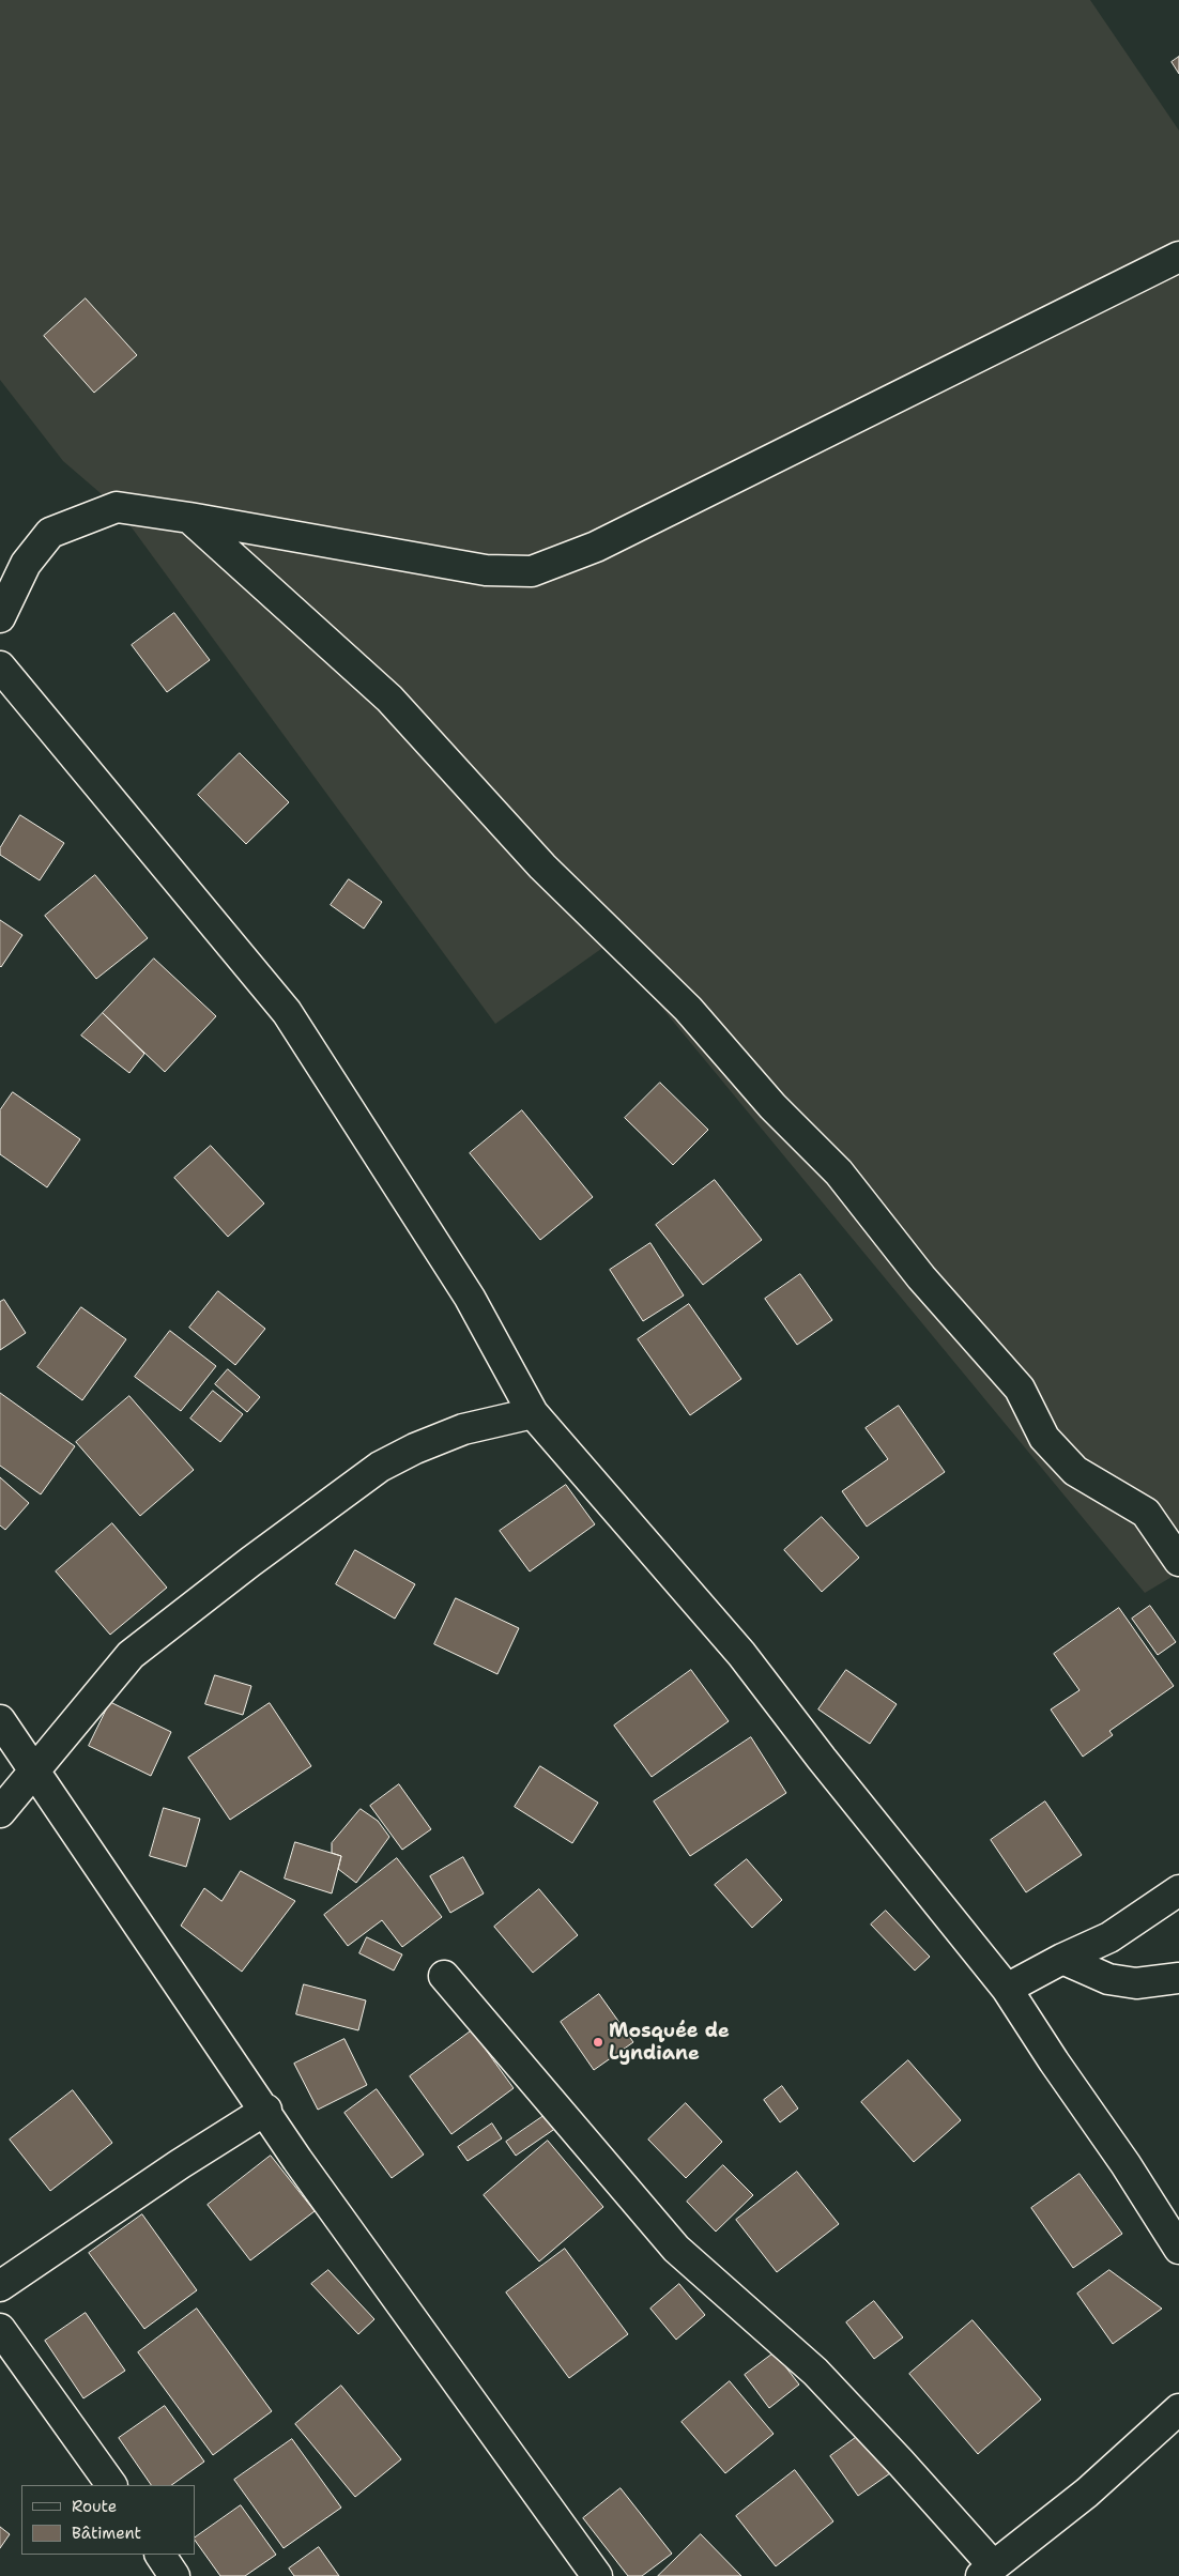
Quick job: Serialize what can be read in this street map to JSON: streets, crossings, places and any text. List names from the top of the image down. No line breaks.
{"places":["Mosquée de Lyndiane"],"legend":["Route","Bâtiment"]}
